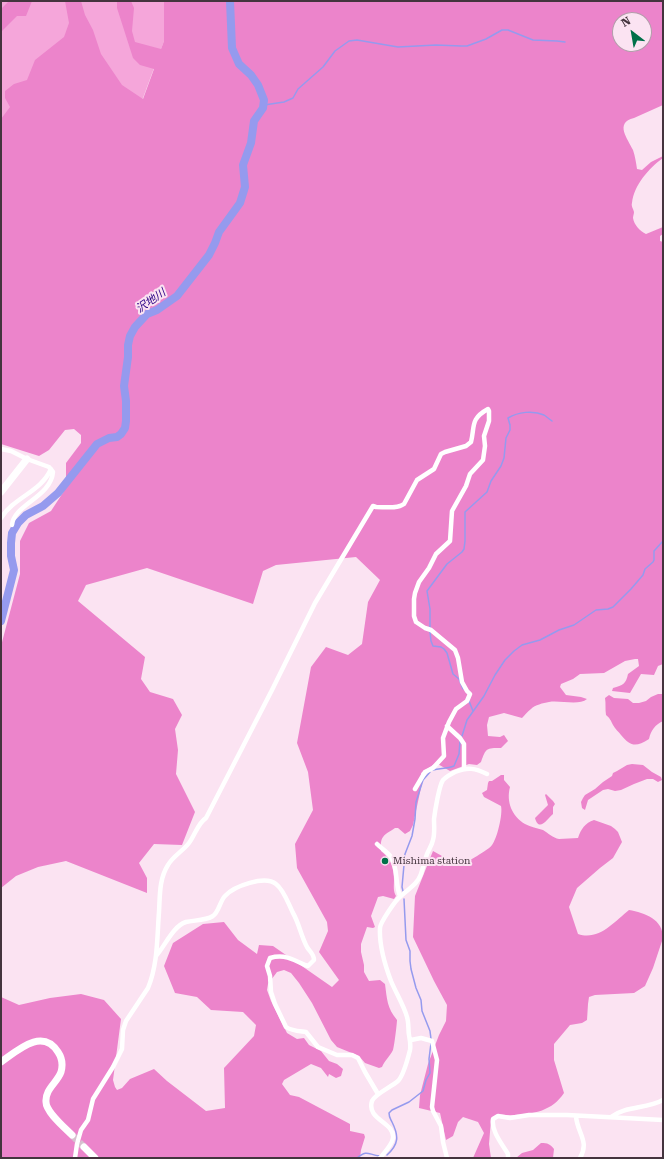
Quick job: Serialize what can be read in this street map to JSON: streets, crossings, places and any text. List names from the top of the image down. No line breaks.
{"water":["沢地川"],"places":["Mishima station"],"north":"top left"}
